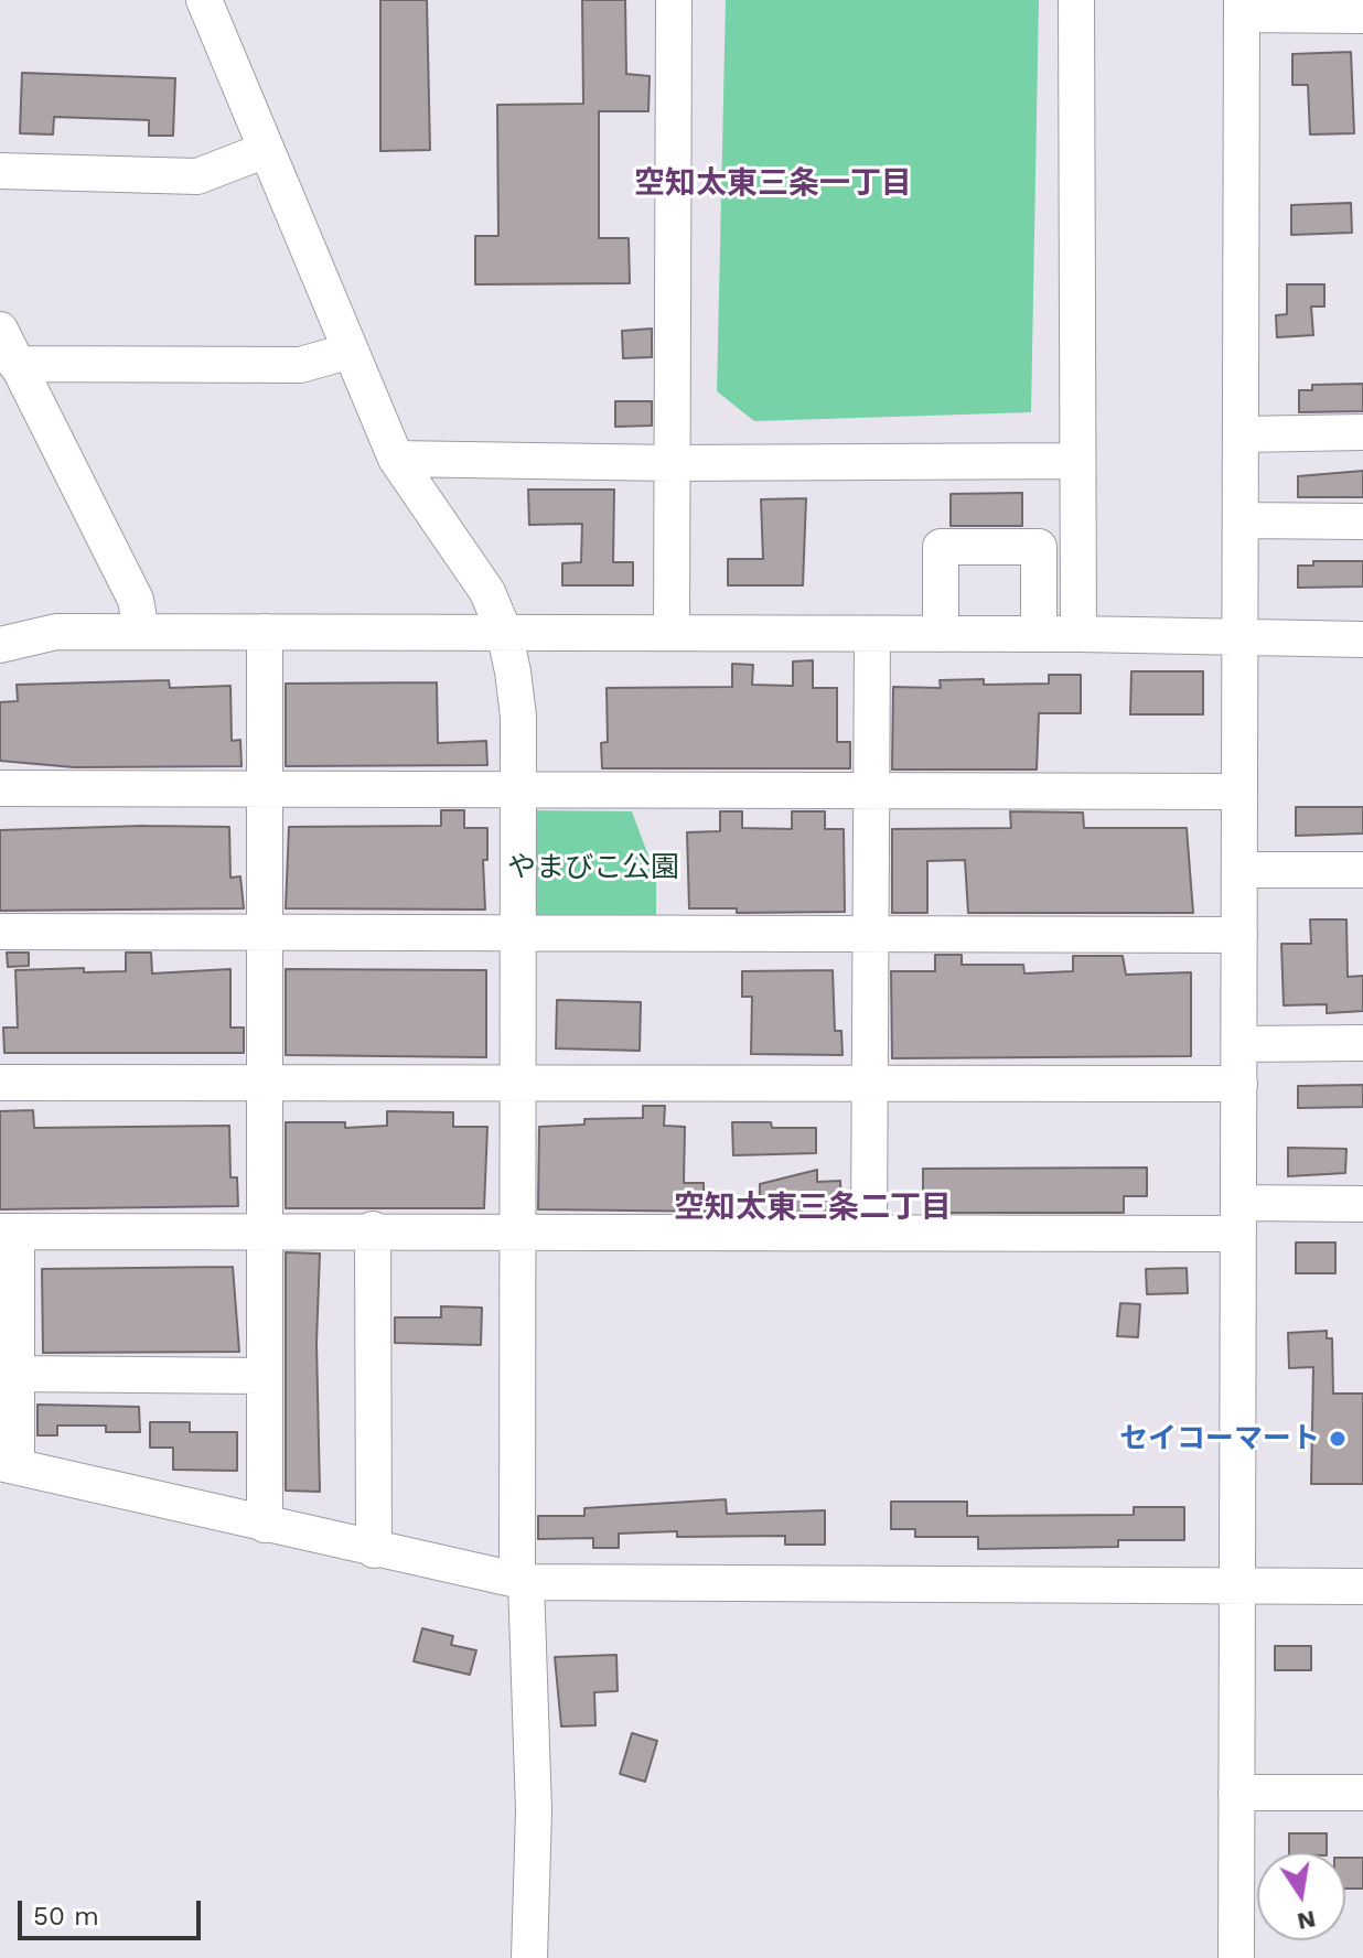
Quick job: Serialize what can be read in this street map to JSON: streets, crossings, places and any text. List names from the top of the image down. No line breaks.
{"districts":["空知太東三条一丁目","空知太東三条二丁目"],"parks":["やまびこ公園"],"places":["セイコーマート"],"scale_bar":"50 m","north":"bottom"}
